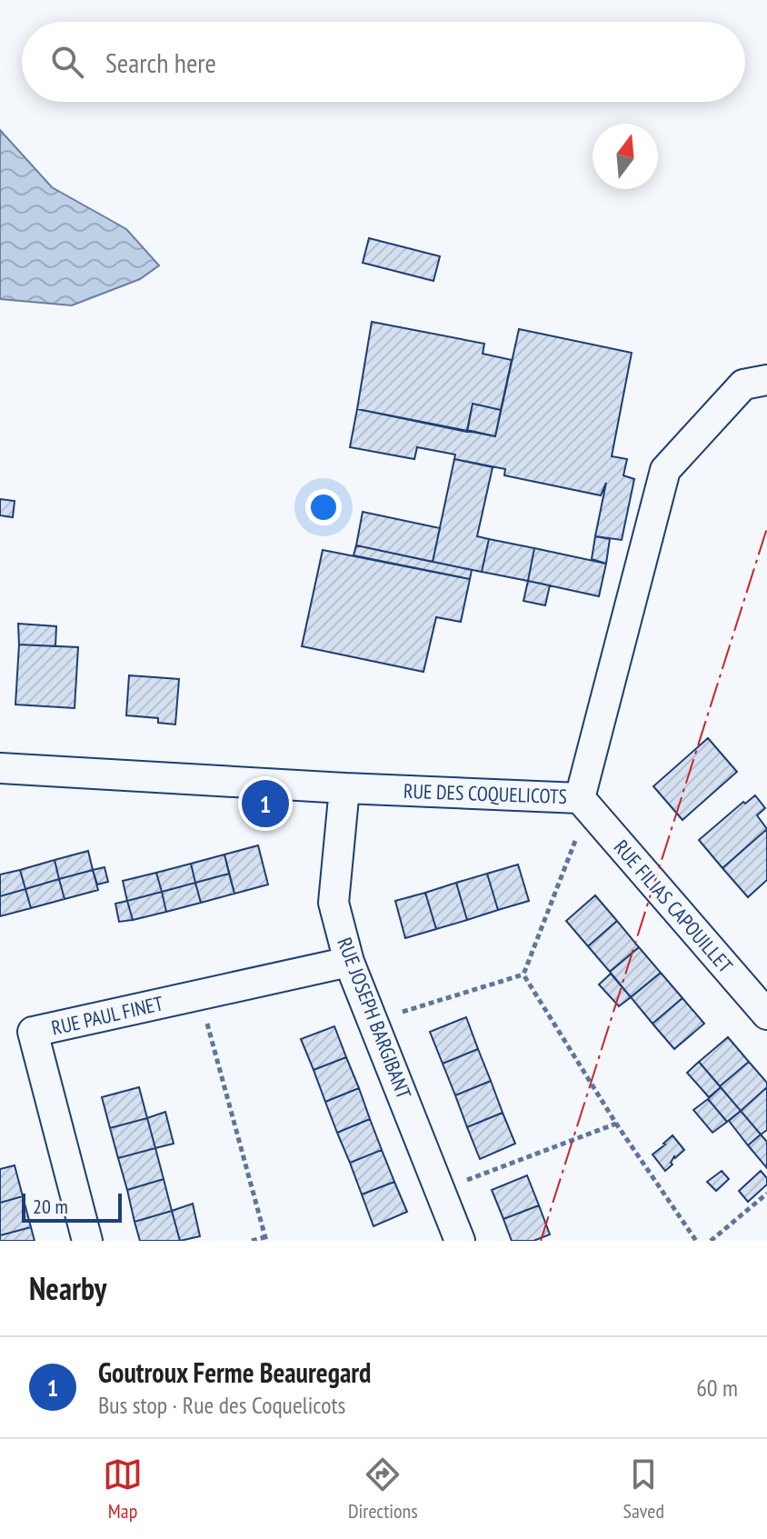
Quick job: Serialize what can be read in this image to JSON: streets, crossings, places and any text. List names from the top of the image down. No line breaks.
{"streets":{"street":["RUE DES COQUELICOTS","RUE FILIAS CAPOUILLET","RUE PAUL FINET","RUE JOSEPH BARGIBANT"]},"crossings":[["RUE DES COQUELICOTS","RUE FILIAS CAPOUILLET"],["RUE DES COQUELICOTS","RUE JOSEPH BARGIBANT"],["RUE PAUL FINET","RUE JOSEPH BARGIBANT"]],"scale_bar":"20 m","north":"top","page":{"search":"Search here","pins":"1","scale":"20 m","heading":"Nearby","list":[{"mark":"1","name":"Goutroux Ferme Beauregard","note":"Bus stop · Rue des Coquelicots","value":"60 m"}],"nav":["Map","Directions","Saved"]}}
